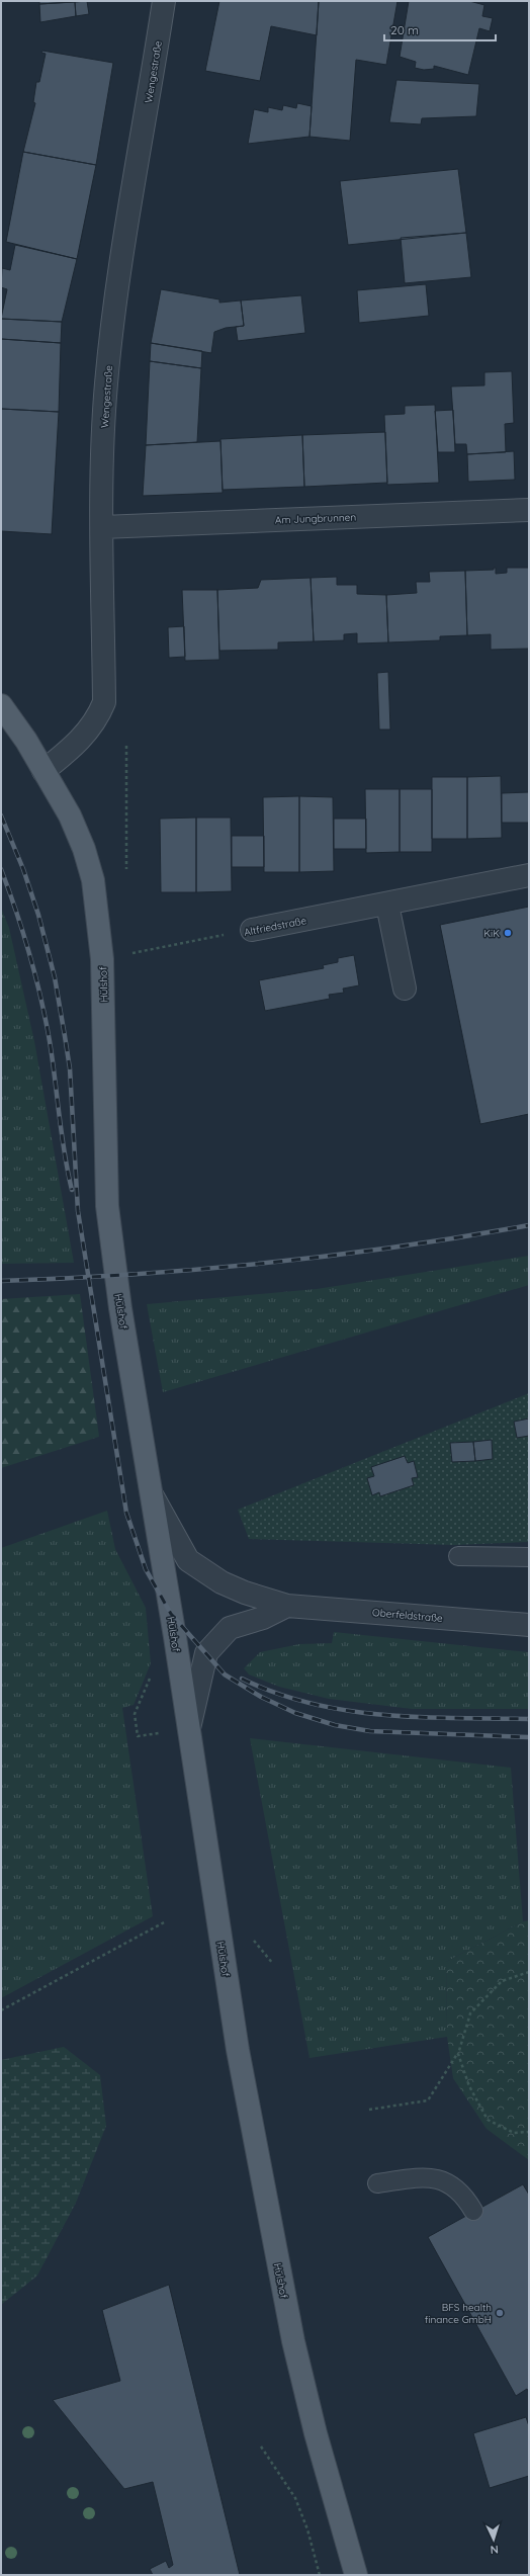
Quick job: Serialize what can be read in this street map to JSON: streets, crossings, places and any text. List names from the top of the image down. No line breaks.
{"streets":{"main road":["Hülshof"],"street":["Wengestraße","Am Jungbrunnen","Altfriedstraße","Oberfeldstraße"]},"crossings":[["Wengestraße","Am Jungbrunnen"],["Wengestraße","Hülshof"],["Hülshof","Oberfeldstraße"]],"places":["KiK","BFS health finance GmbH"],"scale_bar":"20 m","north":"bottom"}
